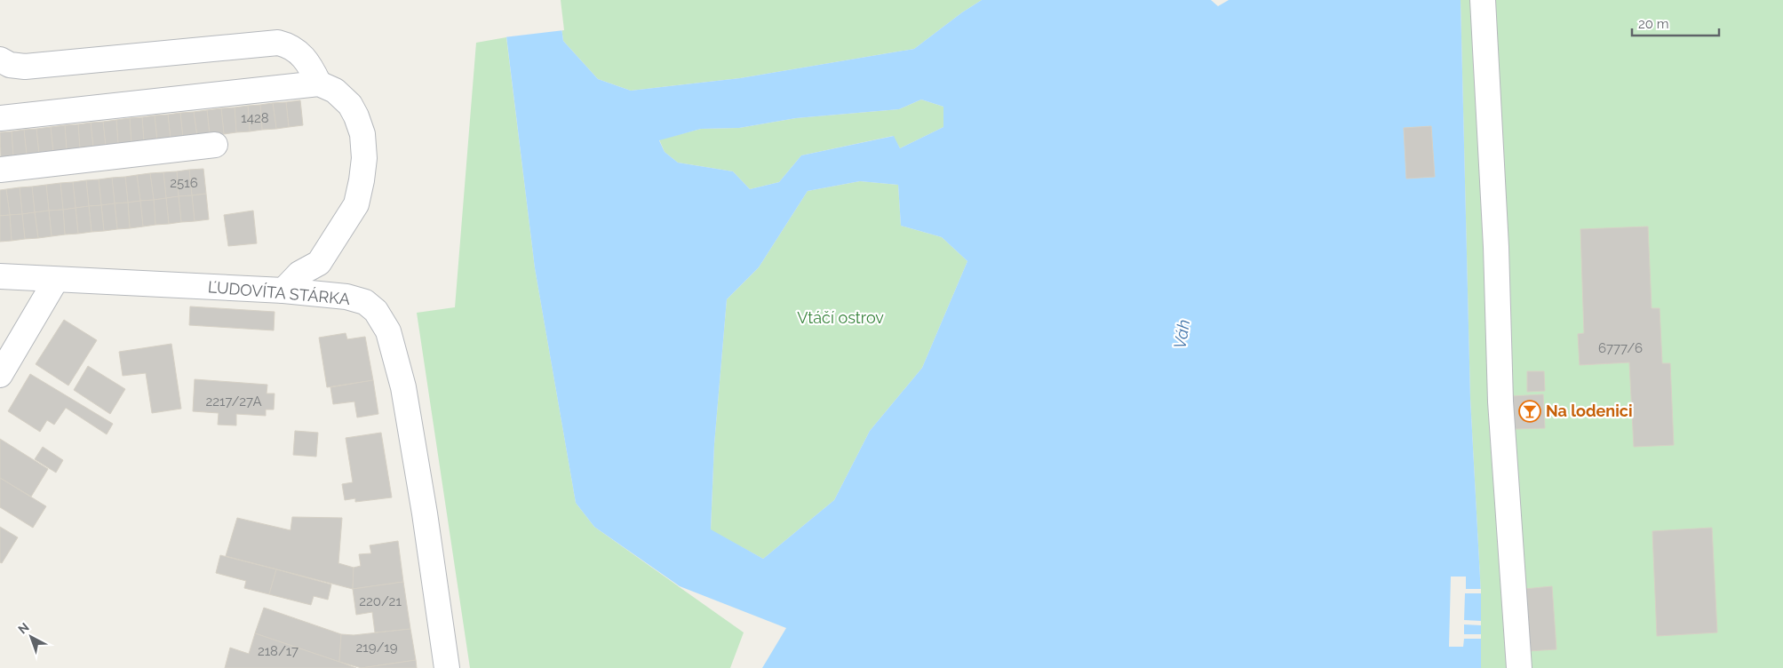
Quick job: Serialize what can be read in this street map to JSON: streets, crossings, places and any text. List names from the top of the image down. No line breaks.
{"streets":{"street":["ĽUDOVÍTA STÁRKA"]},"water":["Váh"],"parks":["Vtáčí ostrov"],"places":{"bar":["Na lodenici"]},"house_numbers":["1428","2516","6777/6","2217/27A","220/21","219/19","218/17"],"scale_bar":"20 m","north":"top left"}
